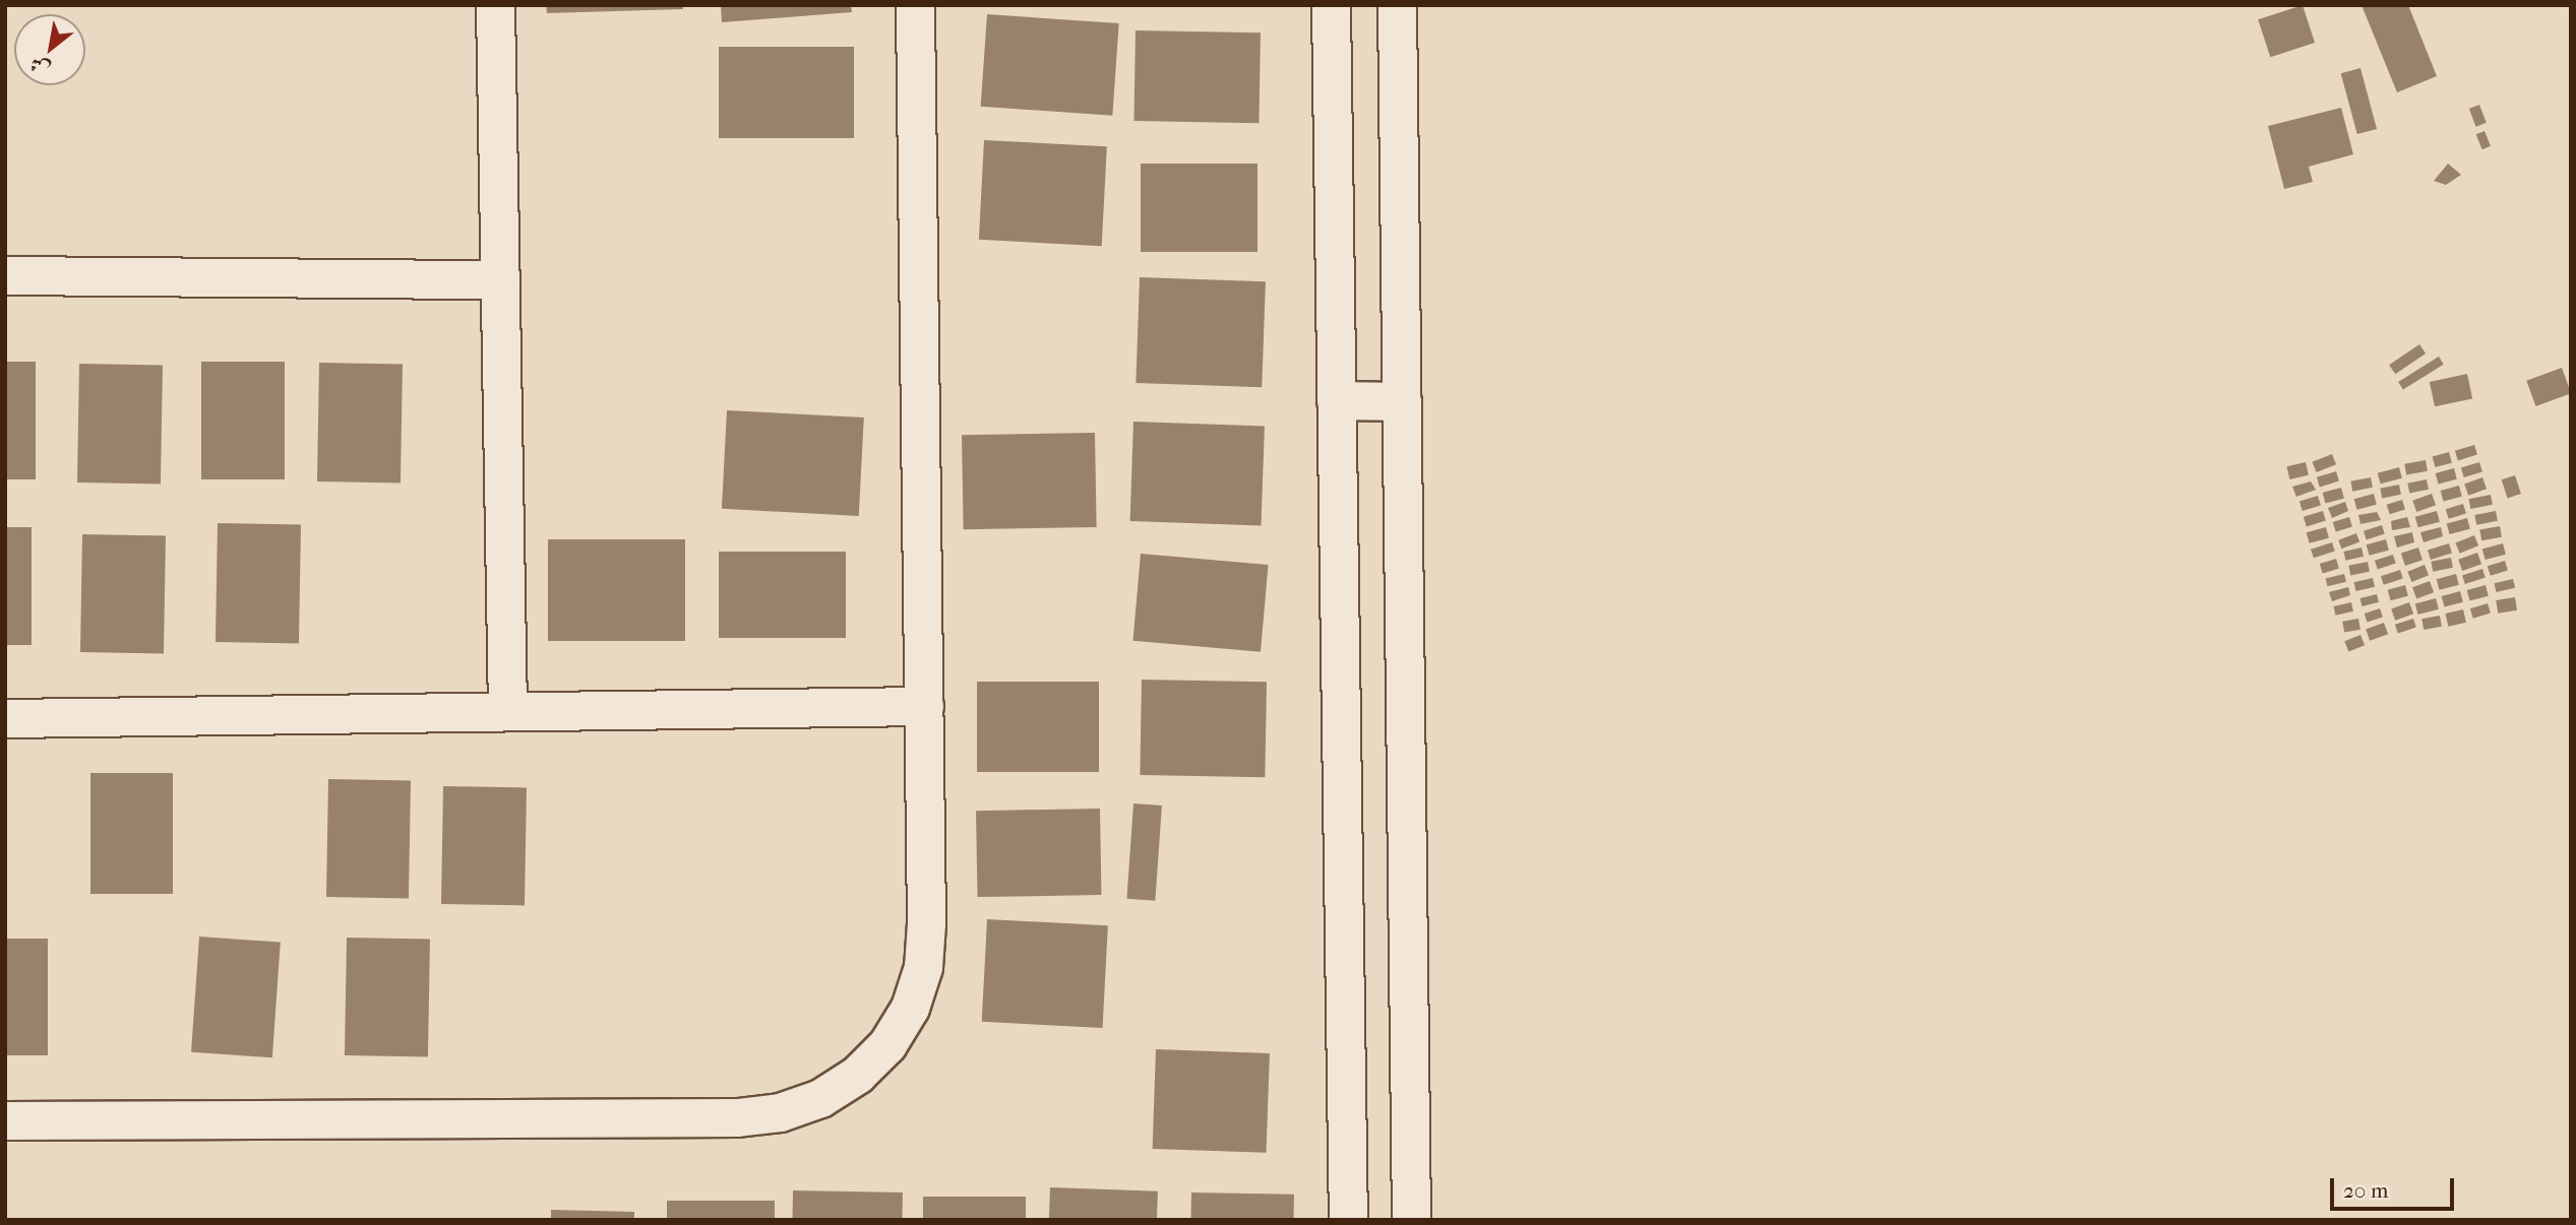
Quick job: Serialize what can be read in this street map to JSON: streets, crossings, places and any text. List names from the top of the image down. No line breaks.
{"scale_bar":"20 m","north":"bottom left"}
